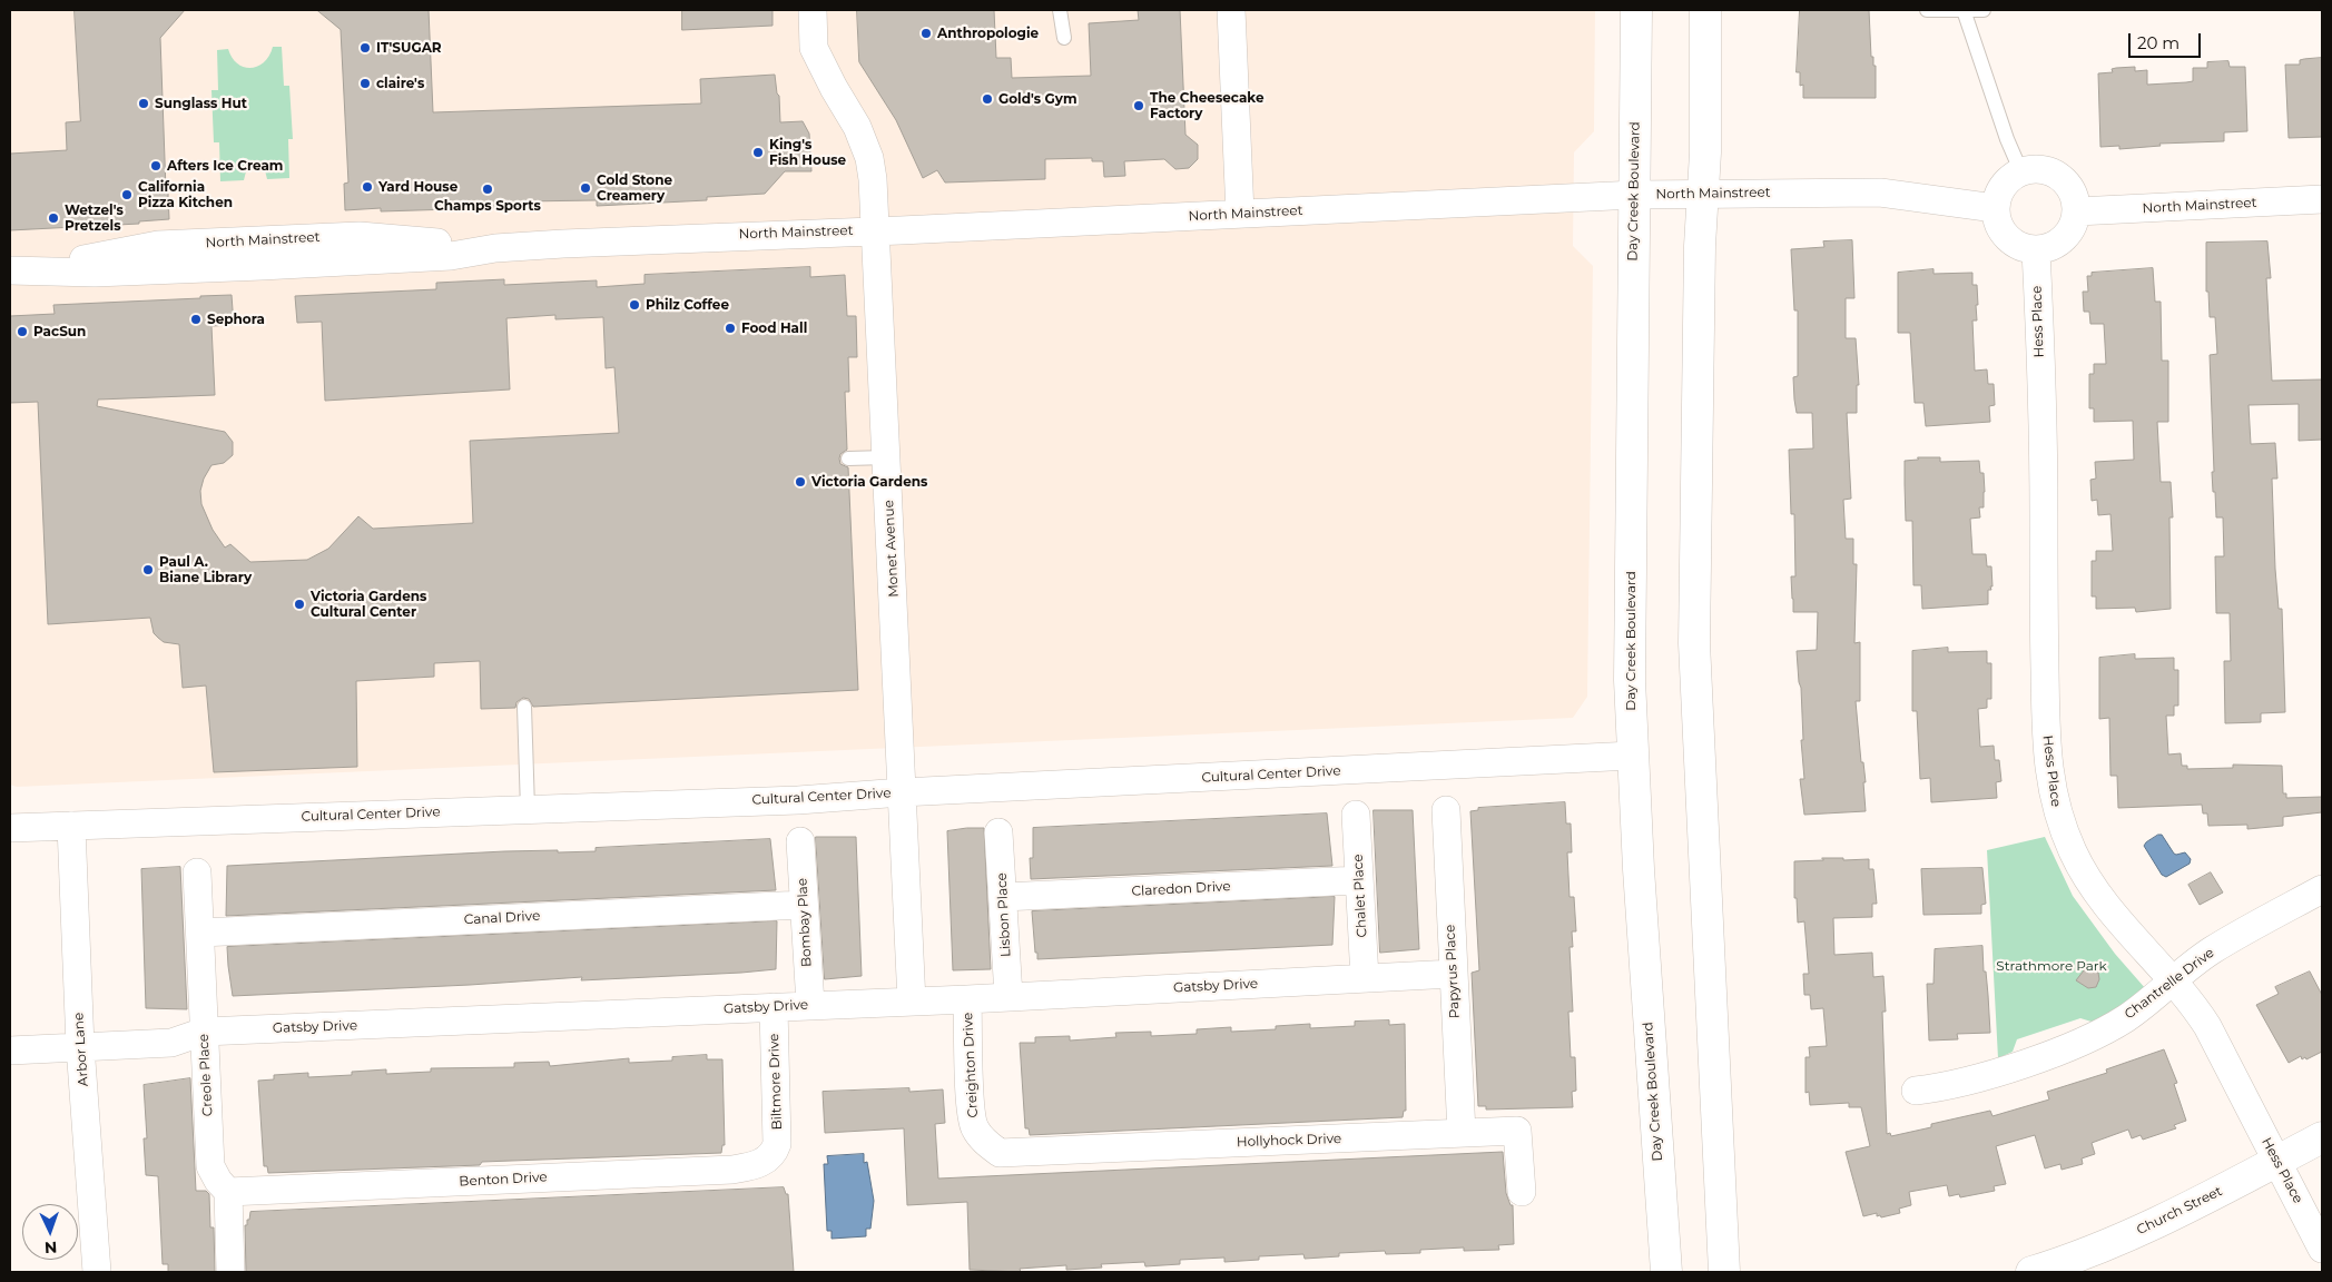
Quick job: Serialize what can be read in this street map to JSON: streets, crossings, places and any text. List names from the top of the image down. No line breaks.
{"streets":{"main road":["Day Creek Boulevard","Church Street"],"street":["North Mainstreet","Hess Place","Monet Avenue","Cultural Center Drive","Claredon Drive","Chalet Place","Lisbon Place","Canal Drive","Bombay Plae","Papyrus Place","Chantrelle Drive","Gatsby Drive","Arbor Lane","Creighton Drive","Creole Place","Biltmore Drive","Hollyhock Drive","Benton Drive"]},"crossings":[["Day Creek Boulevard","North Mainstreet"],["Day Creek Boulevard","Cultural Center Drive"],["North Mainstreet","Hess Place"],["North Mainstreet","Monet Avenue"],["Hess Place","Chantrelle Drive"],["Hess Place","Church Street"],["Monet Avenue","Cultural Center Drive"],["Monet Avenue","Gatsby Drive"],["Cultural Center Drive","Arbor Lane"],["Claredon Drive","Chalet Place"],["Claredon Drive","Lisbon Place"],["Chalet Place","Gatsby Drive"],["Lisbon Place","Gatsby Drive"],["Canal Drive","Bombay Plae"],["Canal Drive","Creole Place"],["Bombay Plae","Gatsby Drive"],["Papyrus Place","Gatsby Drive"],["Papyrus Place","Hollyhock Drive"],["Gatsby Drive","Arbor Lane"],["Gatsby Drive","Creighton Drive"],["Gatsby Drive","Creole Place"],["Gatsby Drive","Biltmore Drive"],["Creighton Drive","Hollyhock Drive"],["Creole Place","Benton Drive"],["Biltmore Drive","Benton Drive"]],"parks":["Strathmore Park"],"places":["Anthropologie","IT'SUGAR","claire's","Gold's Gym","Sunglass Hut","The Cheesecake Factory","King's Fish House","Afters Ice Cream","Yard House","Cold Stone Creamery","Champs Sports","California Pizza Kitchen","Wetzel's Pretzels","Philz Coffee","Sephora","Food Hall","PacSun","Victoria Gardens","Paul A. Biane Library","Victoria Gardens Cultural Center"],"scale_bar":"20 m","north":"bottom"}
